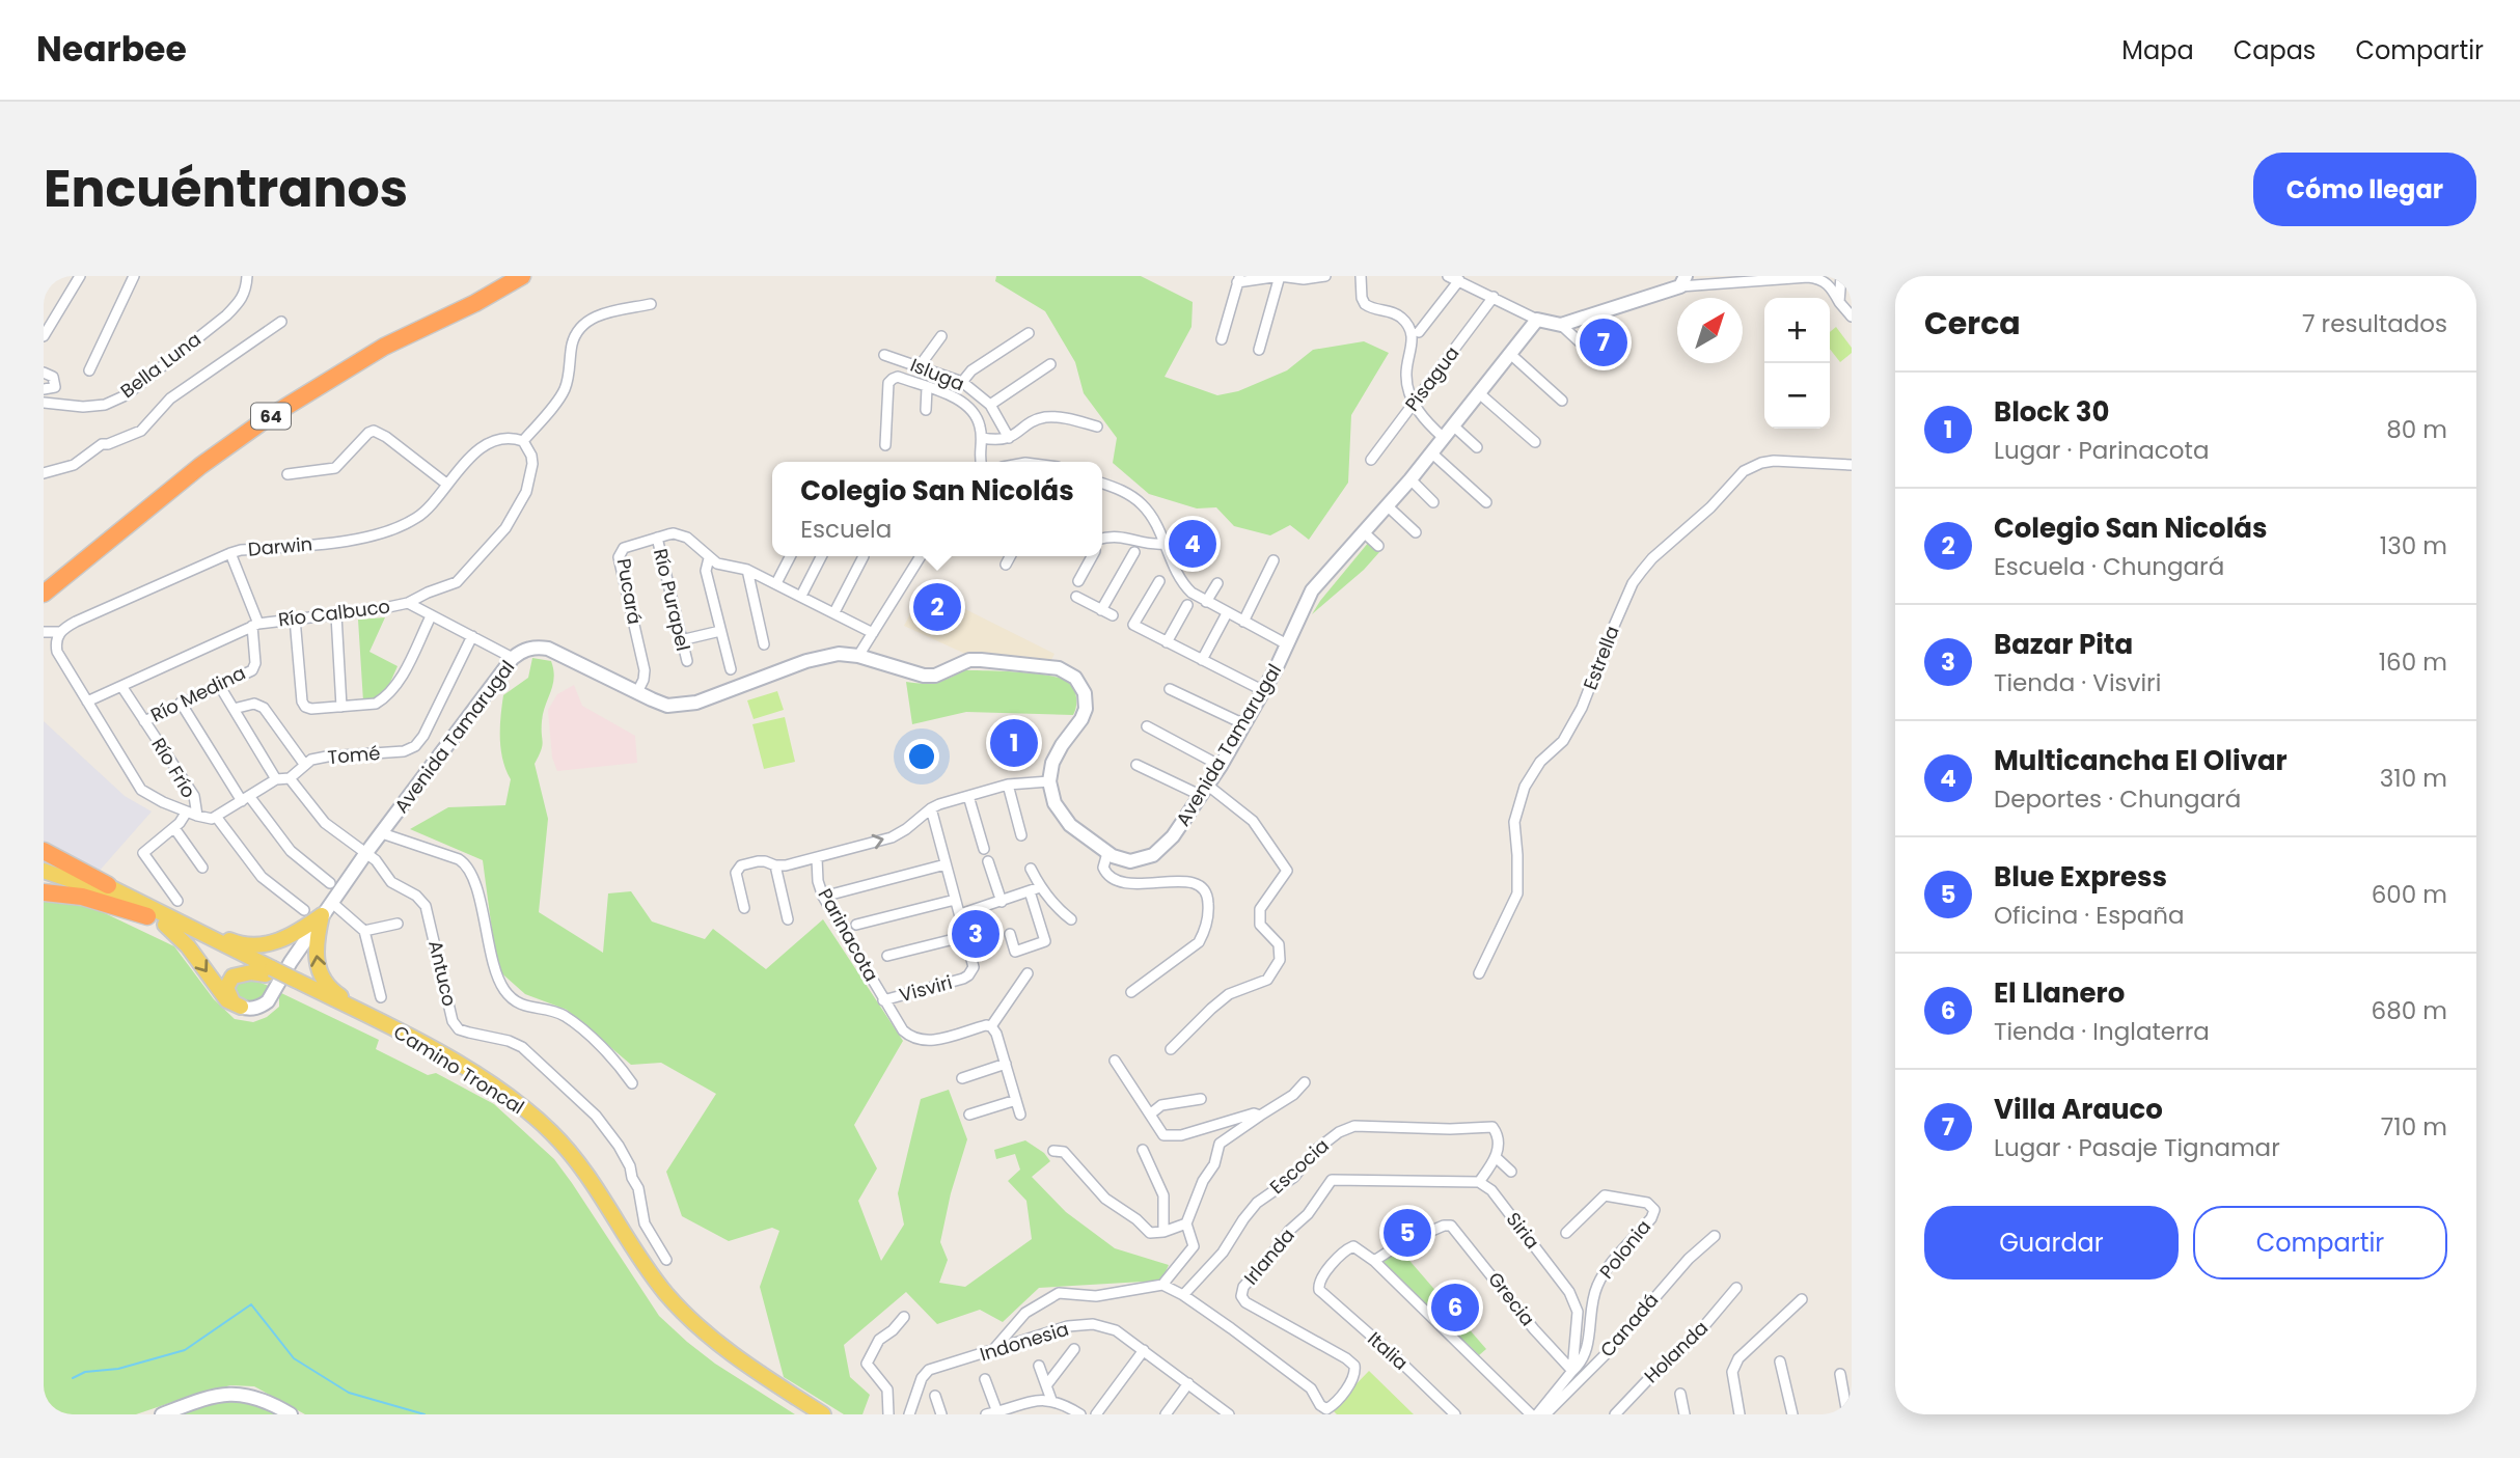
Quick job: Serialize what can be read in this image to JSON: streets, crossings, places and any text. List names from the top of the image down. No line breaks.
{"streets":{"highway":["64"],"main road":["Camino Troncal"],"street":["Bella Luna","Isluga","Pisagua","Darwin","Pucará","Río Purapel","Río Calbuco","Estrella","Río Medina","Avenida Tamarugal","Tomé","Río Frío","Parinacota","Antuco","Visviri","Escocia","Siria","Polonia","Irlanda","Grecia","Canadá","Indonesia","Italia","Holanda"]},"crossings":[["Darwin","Río Calbuco"],["Darwin","Río Medina"],["Pucará","Río Purapel"],["Pucará","Avenida Tamarugal"],["Río Calbuco","Río Medina"],["Río Calbuco","Río Frío"],["Río Medina","Río Frío"],["Avenida Tamarugal","Antuco"],["Tomé","Antuco"],["Parinacota","Visviri"],["Escocia","Irlanda"],["Siria","Polonia"],["Siria","Irlanda"],["Siria","Grecia"],["Polonia","Grecia"],["Grecia","Italia"]],"north":"top right","page":{"header":"Nearbee","nav":["Mapa","Capas","Compartir"],"title":"Encuéntranos","buttons":["Cómo llegar",["Guardar","Compartir"]],"heading":["Cerca","7 resultados"],"map_buttons":["+","−"],"pins":["7","4","2","1","3","5","6"],"list":[{"mark":"1","name":"Block 30","note":"Lugar · Parinacota","value":"80 m"},{"mark":"2","name":"Colegio San Nicolás","note":"Escuela · Chungará","value":"130 m"},{"mark":"3","name":"Bazar Pita","note":"Tienda · Visviri","value":"160 m"},{"mark":"4","name":"Multicancha El Olivar","note":"Deportes · Chungará","value":"310 m"},{"mark":"5","name":"Blue Express","note":"Oficina · España","value":"600 m"},{"mark":"6","name":"El Llanero","note":"Tienda · Inglaterra","value":"680 m"},{"mark":"7","name":"Villa Arauco","note":"Lugar · Pasaje Tignamar","value":"710 m"}],"popup":["Colegio San Nicolás","Escuela"]}}
